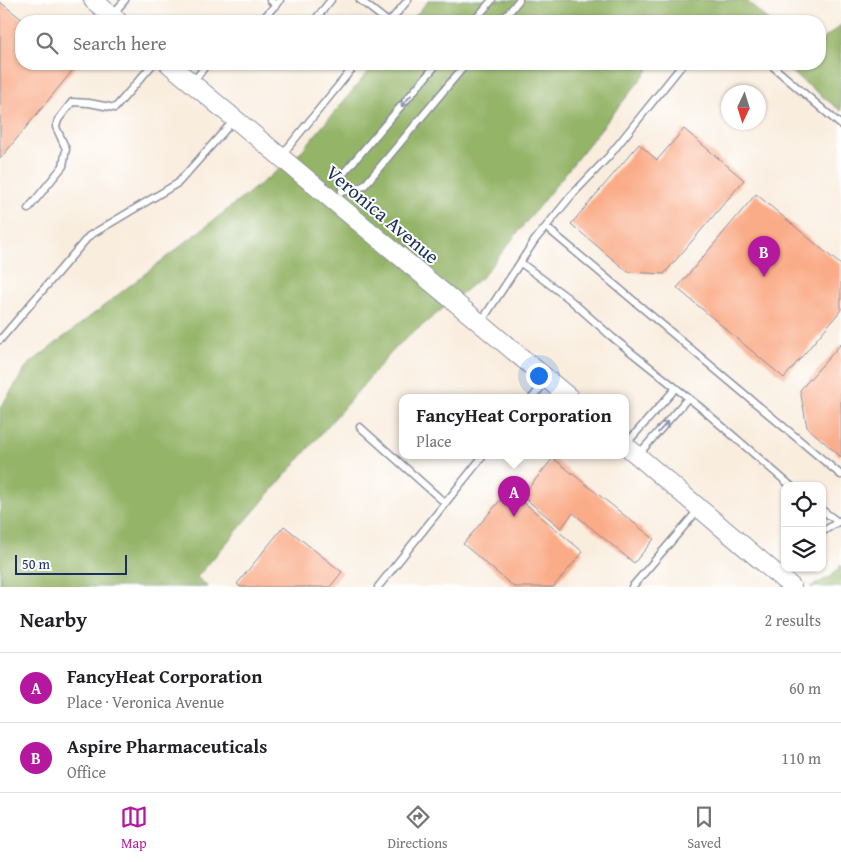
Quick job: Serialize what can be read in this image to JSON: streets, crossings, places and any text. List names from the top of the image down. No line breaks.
{"streets":{"street":["Veronica Avenue"]},"scale_bar":"50 m","north":"bottom","page":{"search":"Search here","pins":["B","A"],"popup":["FancyHeat Corporation","Place"],"scale":"50 m","heading":["Nearby","2 results"],"list":[{"mark":"A","name":"FancyHeat Corporation","note":"Place · Veronica Avenue","value":"60 m"},{"mark":"B","name":"Aspire Pharmaceuticals","note":"Office","value":"110 m"}],"nav":["Map","Directions","Saved"]}}
